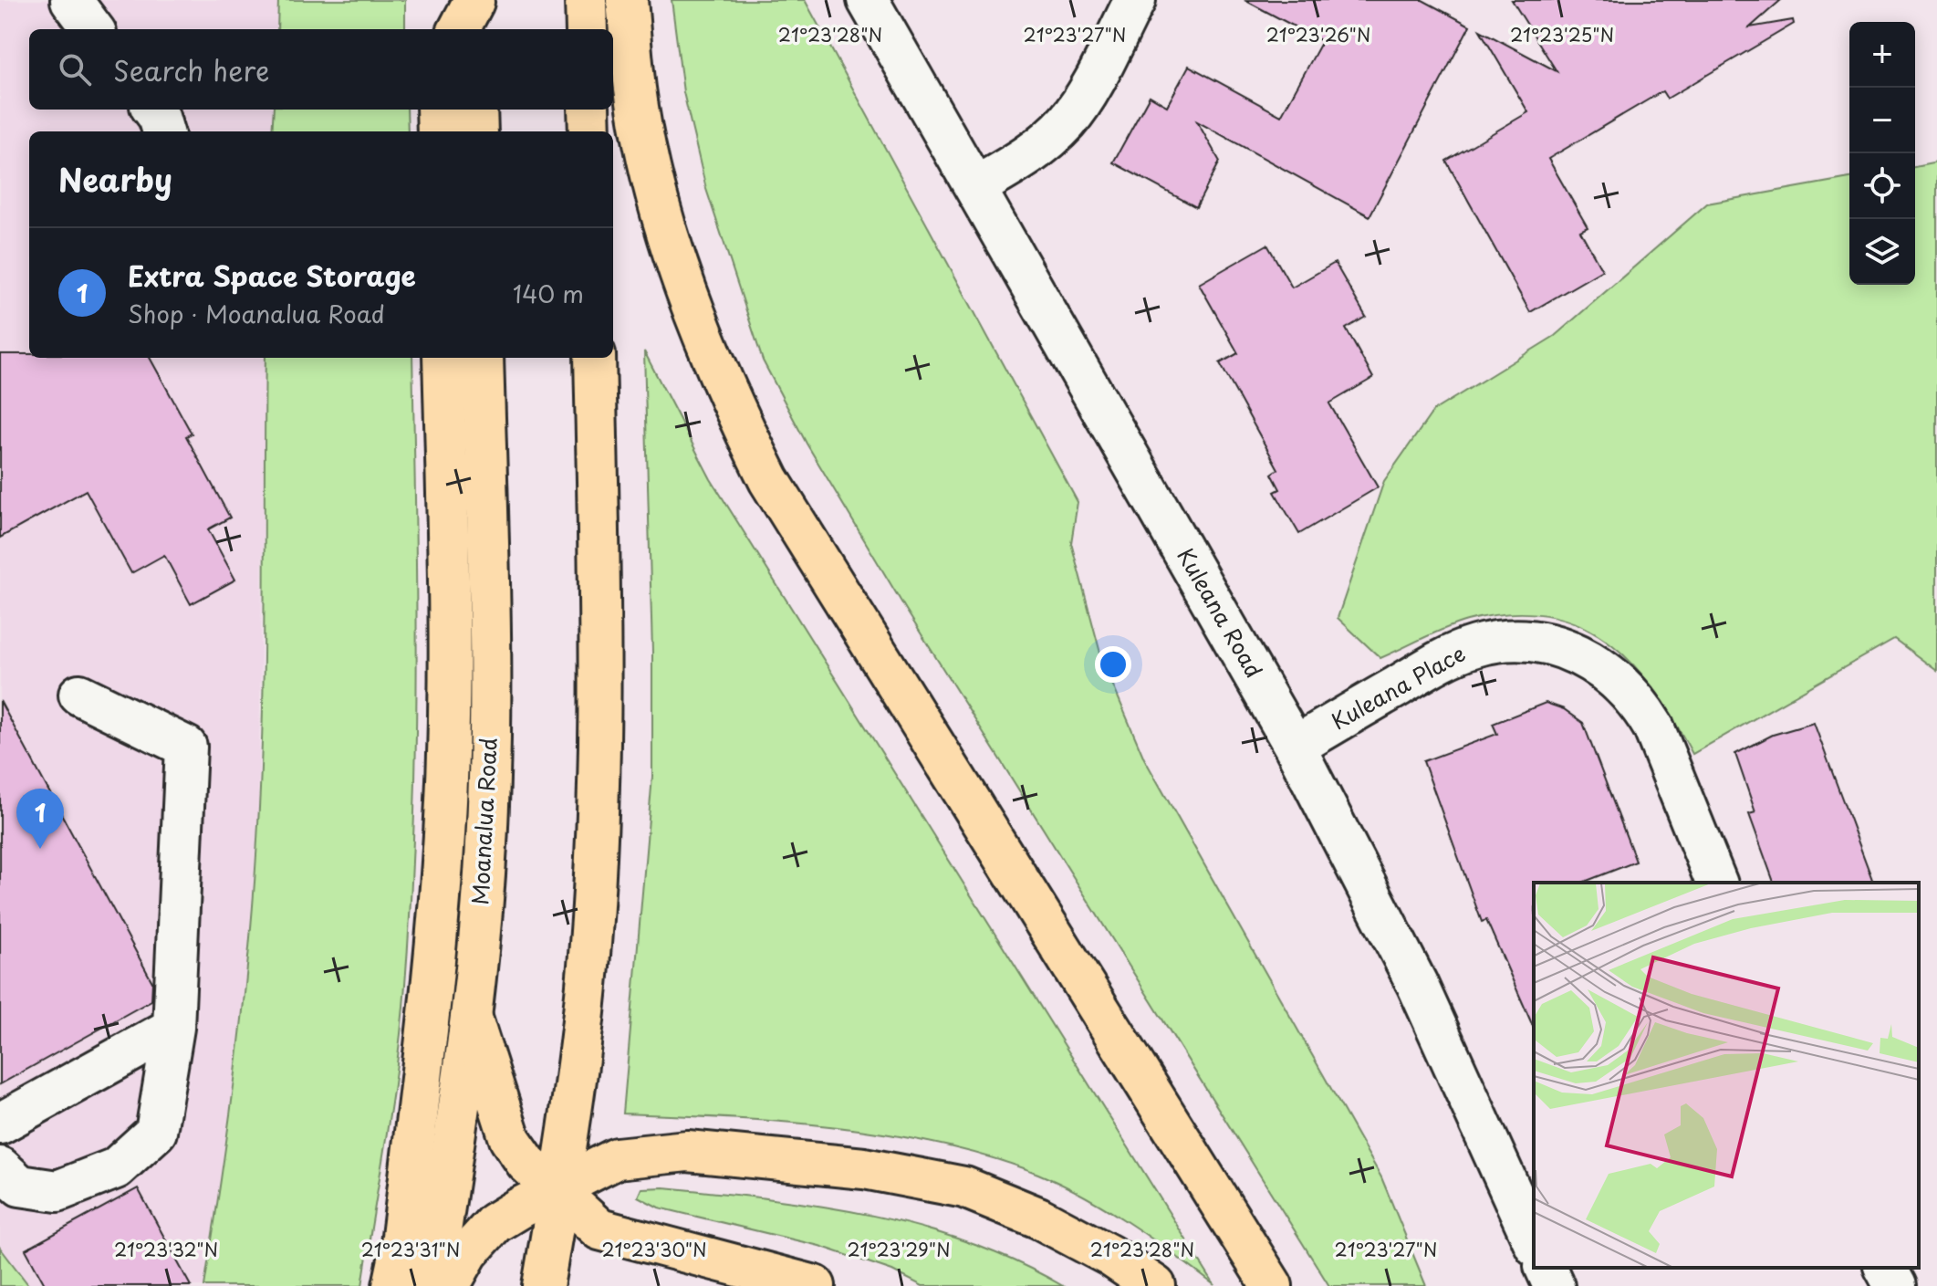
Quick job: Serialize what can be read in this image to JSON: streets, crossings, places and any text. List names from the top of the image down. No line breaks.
{"streets":{"main road":["Moanalua Road"],"street":["Kuleana Road","Kuleana Place"]},"crossings":[["Kuleana Road","Kuleana Place"]],"page":{"map_buttons":["+","−"],"search":"Search here","heading":"Nearby","list":[{"mark":"1","name":"Extra Space Storage","note":"Shop · Moanalua Road","value":"140 m"}],"pins":"1"},"coordinates":["21°23'28\"N","21°23'27\"N","21°23'26\"N","21°23'25\"N","21°23'32\"N","21°23'31\"N","21°23'30\"N","21°23'29\"N"]}
